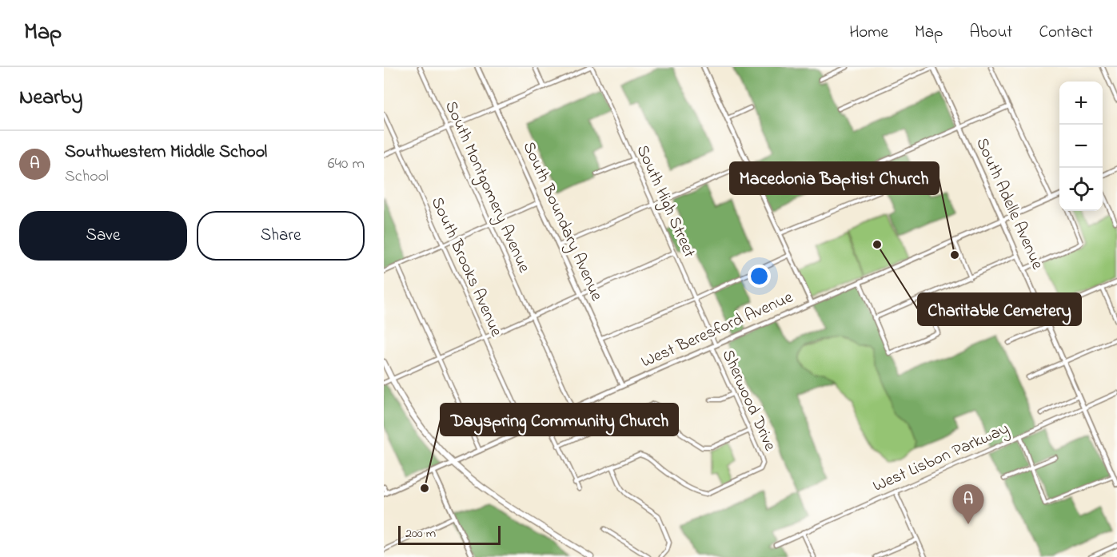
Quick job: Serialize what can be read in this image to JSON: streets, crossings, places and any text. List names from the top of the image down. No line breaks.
{"streets":{"street":["South Montgomery Avenue","South High Street","South Adelle Avenue","South Boundary Avenue","South Brooks Avenue","West Beresford Avenue","Sherwood Drive","West Lisbon Parkway"]},"crossings":[["South Montgomery Avenue","West Beresford Avenue"],["South High Street","West Beresford Avenue"],["South High Street","Sherwood Drive"],["South Adelle Avenue","West Beresford Avenue"],["South Adelle Avenue","West Lisbon Parkway"],["South Boundary Avenue","West Beresford Avenue"],["South Brooks Avenue","West Beresford Avenue"],["West Beresford Avenue","Sherwood Drive"]],"places":["Charitable Cemetery","Macedonia Baptist Church","Dayspring Community Church"],"scale_bar":"200 m","page":{"header":"Map","nav":["Home","Map","About","Contact"],"heading":"Nearby","map_buttons":["+","−"],"list":[{"mark":"A","name":"Southwestern Middle School","note":"School","value":"640 m"}],"buttons":["Save","Share"],"pins":"A","scale":"200 m"}}
